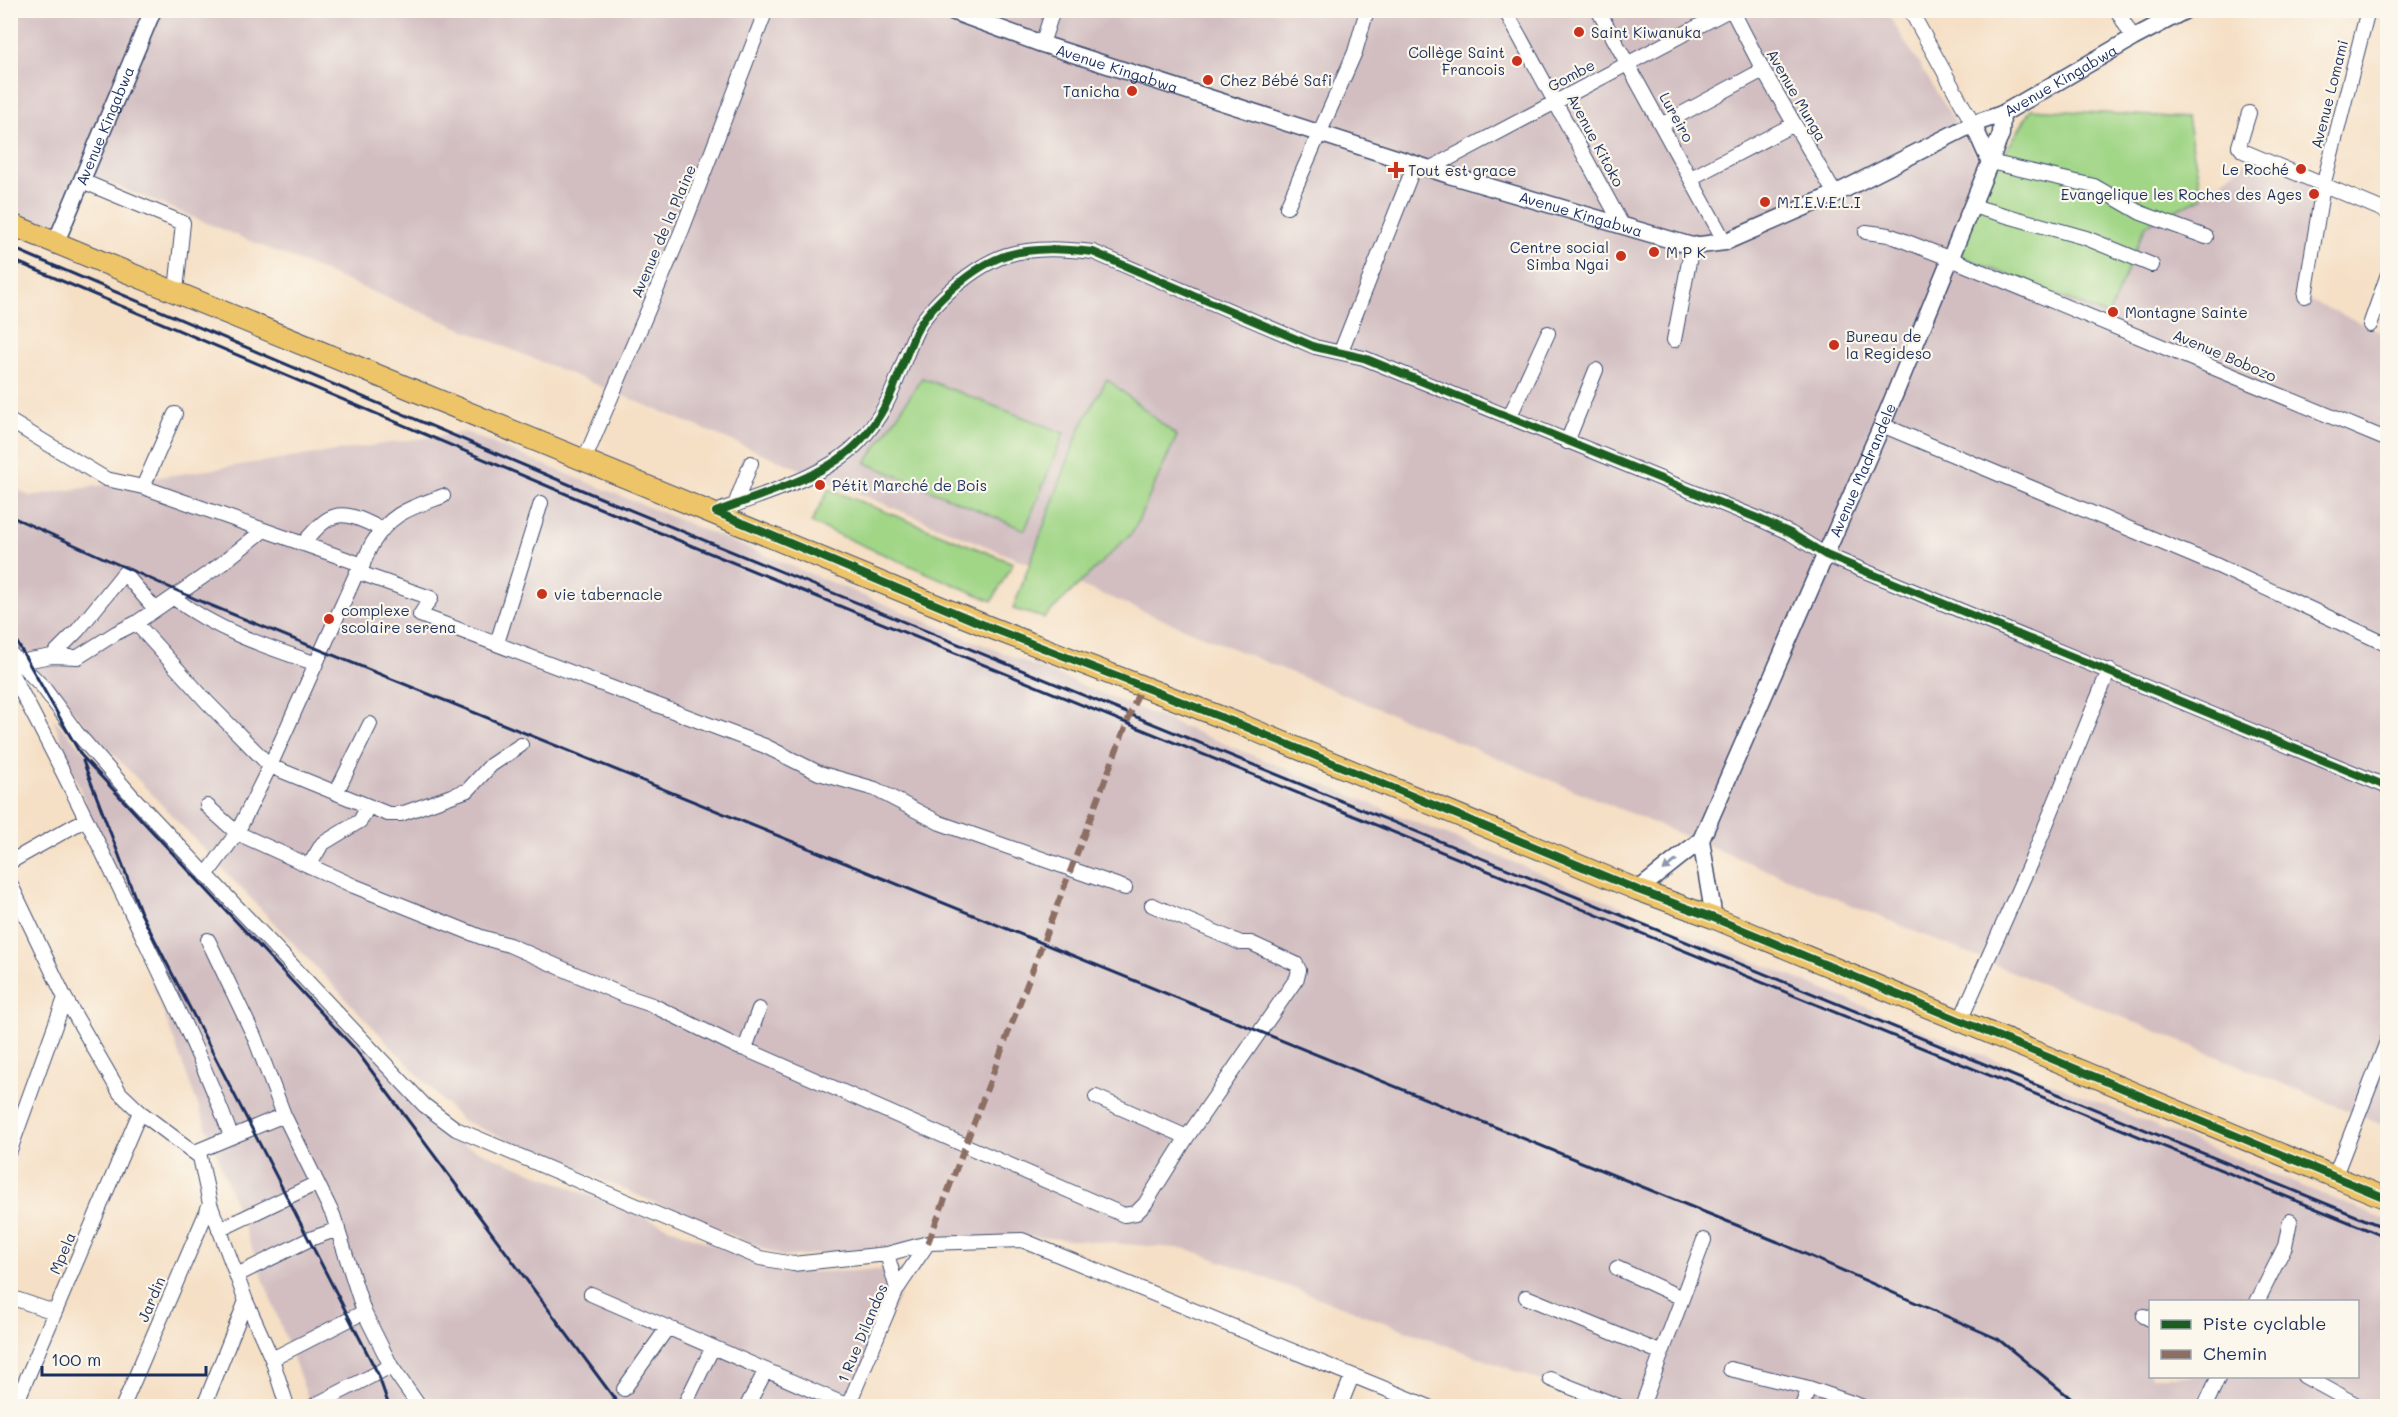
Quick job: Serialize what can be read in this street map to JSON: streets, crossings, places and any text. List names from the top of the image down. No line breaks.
{"streets":{"street":["Avenue Kingabwa","Gombe","Avenue Lomami","Avenue Munga","Lureiro","Avenue Kitoko","Avenue de la Plaine","Avenue Bobozo","Avenue Madrandele","Mpela","Jardin","1 Rue Dilandos"]},"crossings":[["Avenue Kingabwa","Gombe"],["Avenue Kingabwa","Avenue Munga"],["Avenue Kingabwa","Lureiro"],["Avenue Kingabwa","Avenue Kitoko"],["Avenue Kingabwa","Avenue Madrandele"],["Gombe","Avenue Munga"],["Gombe","Lureiro"],["Gombe","Avenue Kitoko"],["Avenue Bobozo","Avenue Madrandele"]],"places":{"other":["Saint Kiwanuka","Collège Saint Francois","Chez Bébé Safi","Tanicha","Le Roché","Evangelique les Roches des Ages","M.I.E.V.E.L.I","M P K","Centre social Simba Ngai","Montagne Sainte","Bureau de la Regideso","Pétit Marché de Bois","vie tabernacle","complexe scolaire serena"],"health":["Tout est grace"]},"legend":["Piste cyclable","Chemin"],"scale_bar":"100 m"}
